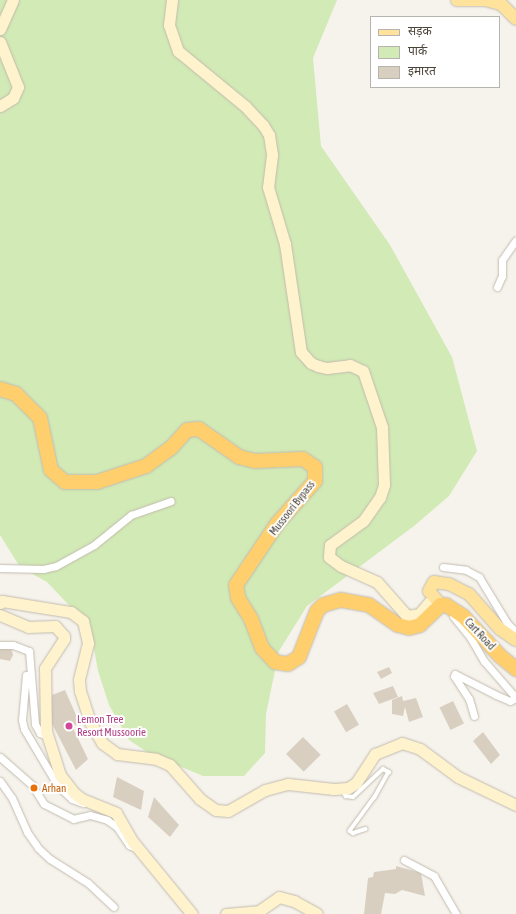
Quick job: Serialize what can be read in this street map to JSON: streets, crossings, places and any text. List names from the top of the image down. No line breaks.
{"streets":{"highway":["Mussoori Bypass","Cart Road"]},"crossings":[["Mussoori Bypass","Cart Road"]],"places":["Lemon Tree Resort Mussoorie","Arhan"],"legend":["सड़क","पार्क","इमारत"]}
